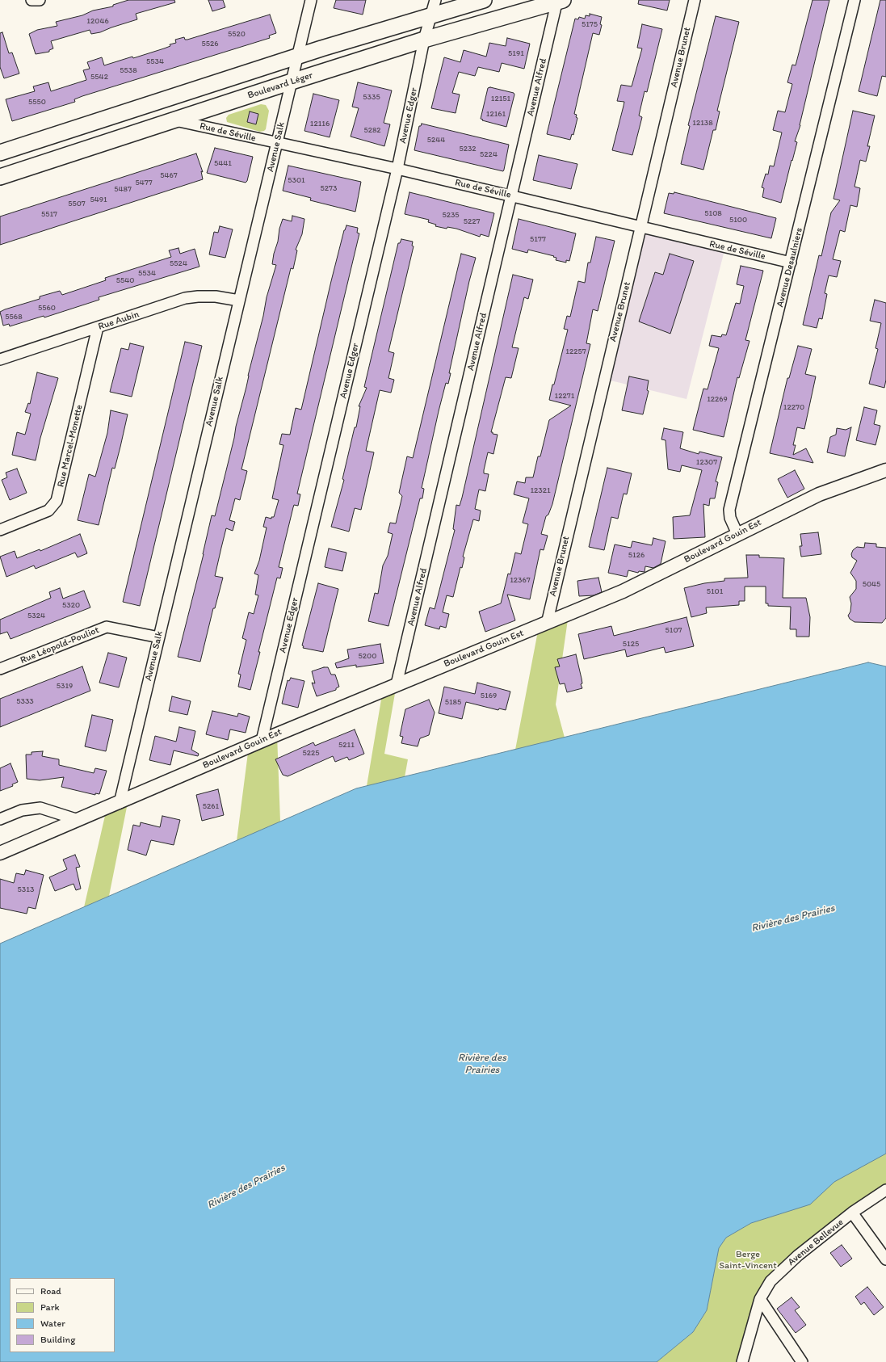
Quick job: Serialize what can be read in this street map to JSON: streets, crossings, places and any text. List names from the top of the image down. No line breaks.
{"streets":{"main road":["Boulevard Léger"],"street":["Avenue Brunet","Avenue Alfred","Avenue Edger","Rue de Séville","Avenue Salk","Avenue Desaulniers","Rue Aubin","Rue Marcel-Monette","Boulevard Gouin Est","Rue Léopold-Pouliot","Avenue Bellevue"]},"crossings":[["Avenue Brunet","Rue de Séville"],["Avenue Brunet","Boulevard Gouin Est"],["Boulevard Léger","Avenue Alfred"],["Boulevard Léger","Avenue Edger"],["Boulevard Léger","Rue de Séville"],["Boulevard Léger","Avenue Salk"],["Avenue Alfred","Rue de Séville"],["Avenue Alfred","Boulevard Gouin Est"],["Avenue Edger","Rue de Séville"],["Avenue Edger","Boulevard Gouin Est"],["Rue de Séville","Avenue Salk"],["Rue de Séville","Avenue Desaulniers"],["Avenue Salk","Rue Aubin"],["Avenue Salk","Boulevard Gouin Est"],["Avenue Salk","Rue Léopold-Pouliot"],["Avenue Desaulniers","Boulevard Gouin Est"],["Rue Aubin","Rue Marcel-Monette"]],"water":["Rivière des Prairies"],"parks":["Berge Saint-Vincent"],"house_numbers":["12046","5175","5520","5526","5191","5534","5538","5542","5335","12151","5550","12161","12138","12116","5282","5244","5232","5224","5441","5467","5301","5477","5273","5487","5491","5507","5108","5517","5235","5100","5227","5177","5524","5534","5540","5560","5568","12257","12271","12269","12270","12307","12321","5126","12367","5045","5101","5320","5324","5107","5125","5200","5319","5169","5333","5185","5211","5225","5261","5313"],"legend":["Road","Park","Water","Building"]}
